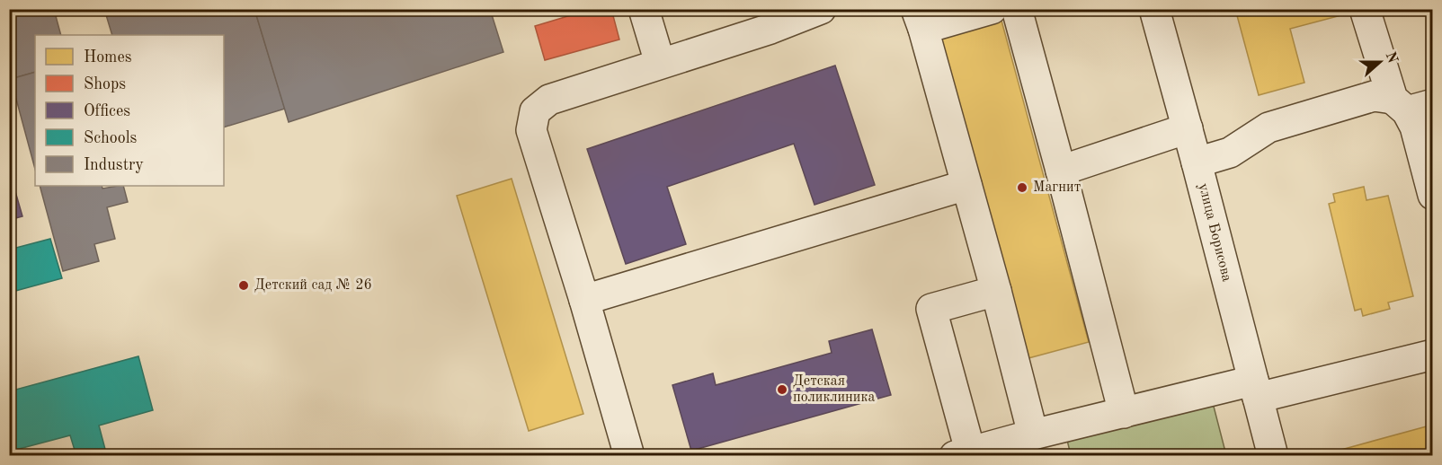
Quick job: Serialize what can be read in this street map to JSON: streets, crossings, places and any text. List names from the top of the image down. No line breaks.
{"streets":{"street":["улица Борисова"]},"places":["Магнит","Детский сад № 26","Детская поликлиника"],"legend":["Homes","Shops","Offices","Schools","Industry"],"north":"right"}
